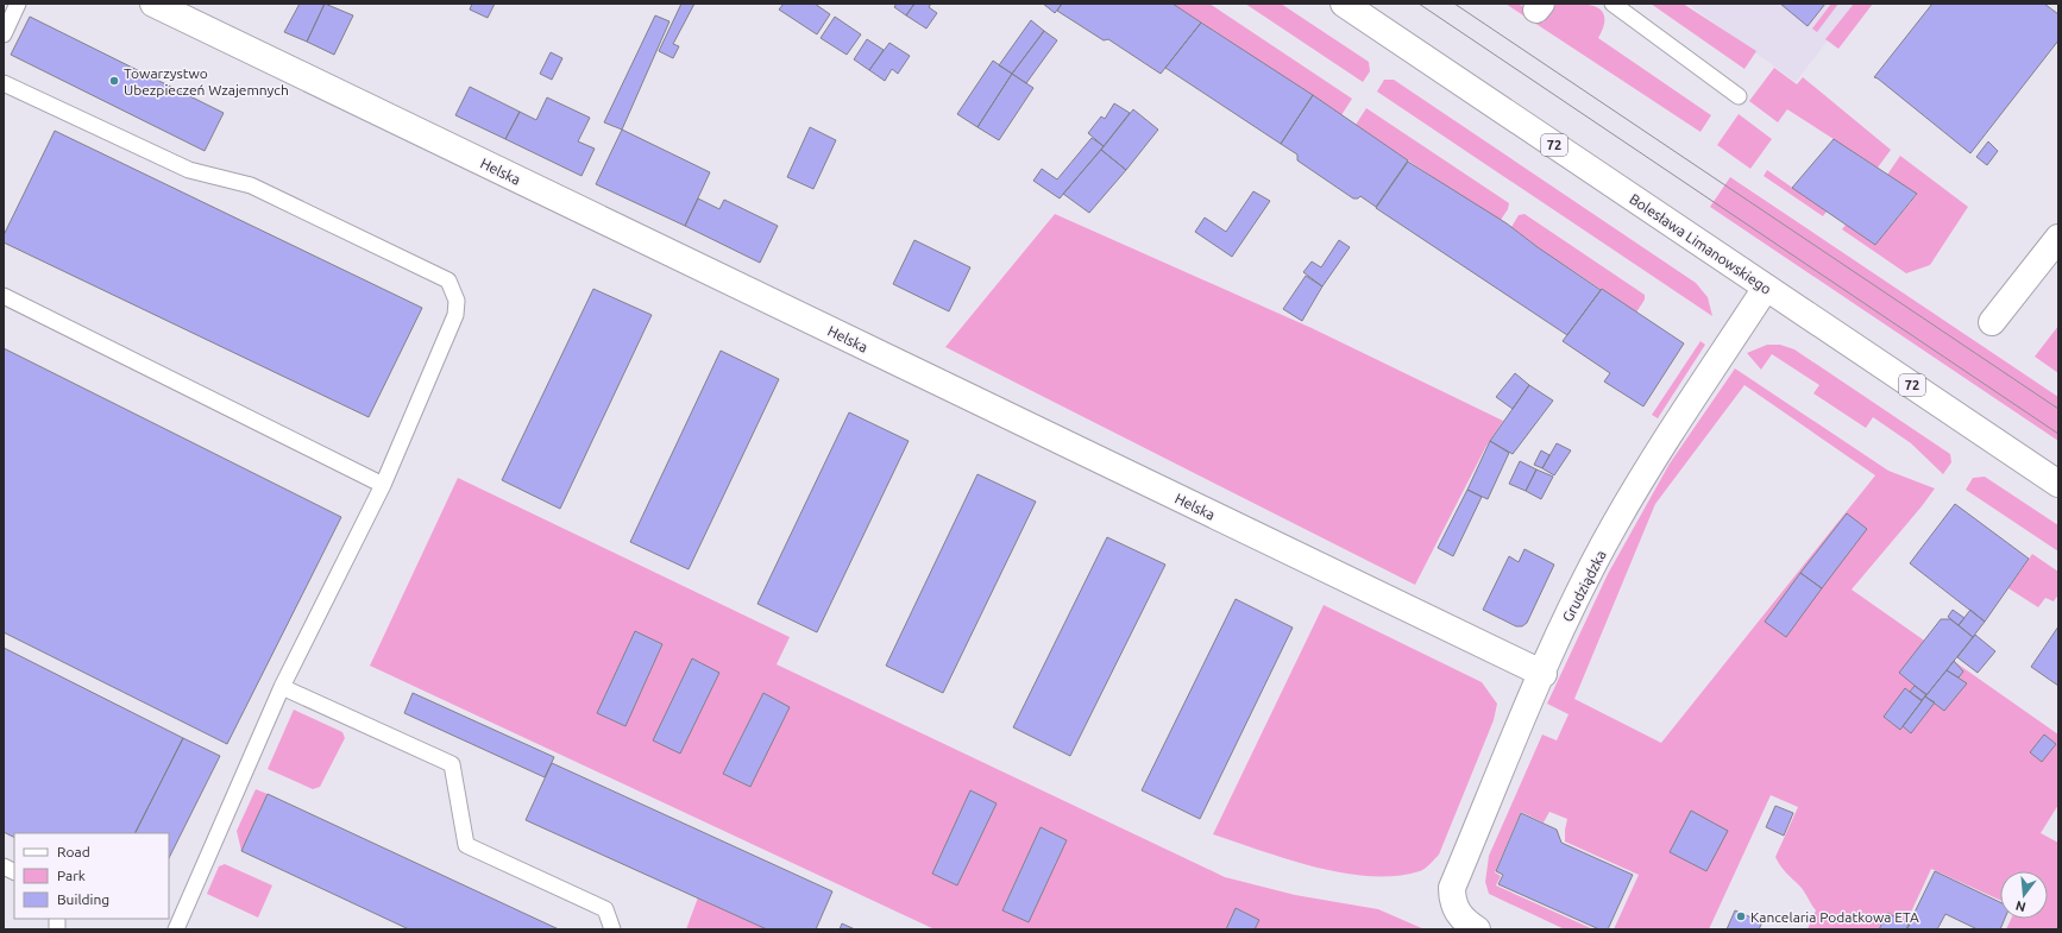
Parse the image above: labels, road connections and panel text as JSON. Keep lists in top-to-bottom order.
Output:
{
  "streets": {
    "street": [
      "72",
      "Helska",
      "Bolesława Limanowskiego",
      "Grudziądzka"
    ]
  },
  "crossings": [
    ["Helska", "Grudziądzka"],
    ["Bolesława Limanowskiego", "Grudziądzka"]
  ],
  "places": ["Towarzystwo Ubezpieczeń Wzajemnych", "Kancelaria Podatkowa ETA"],
  "legend": ["Road", "Park", "Building"],
  "north": "bottom"
}
